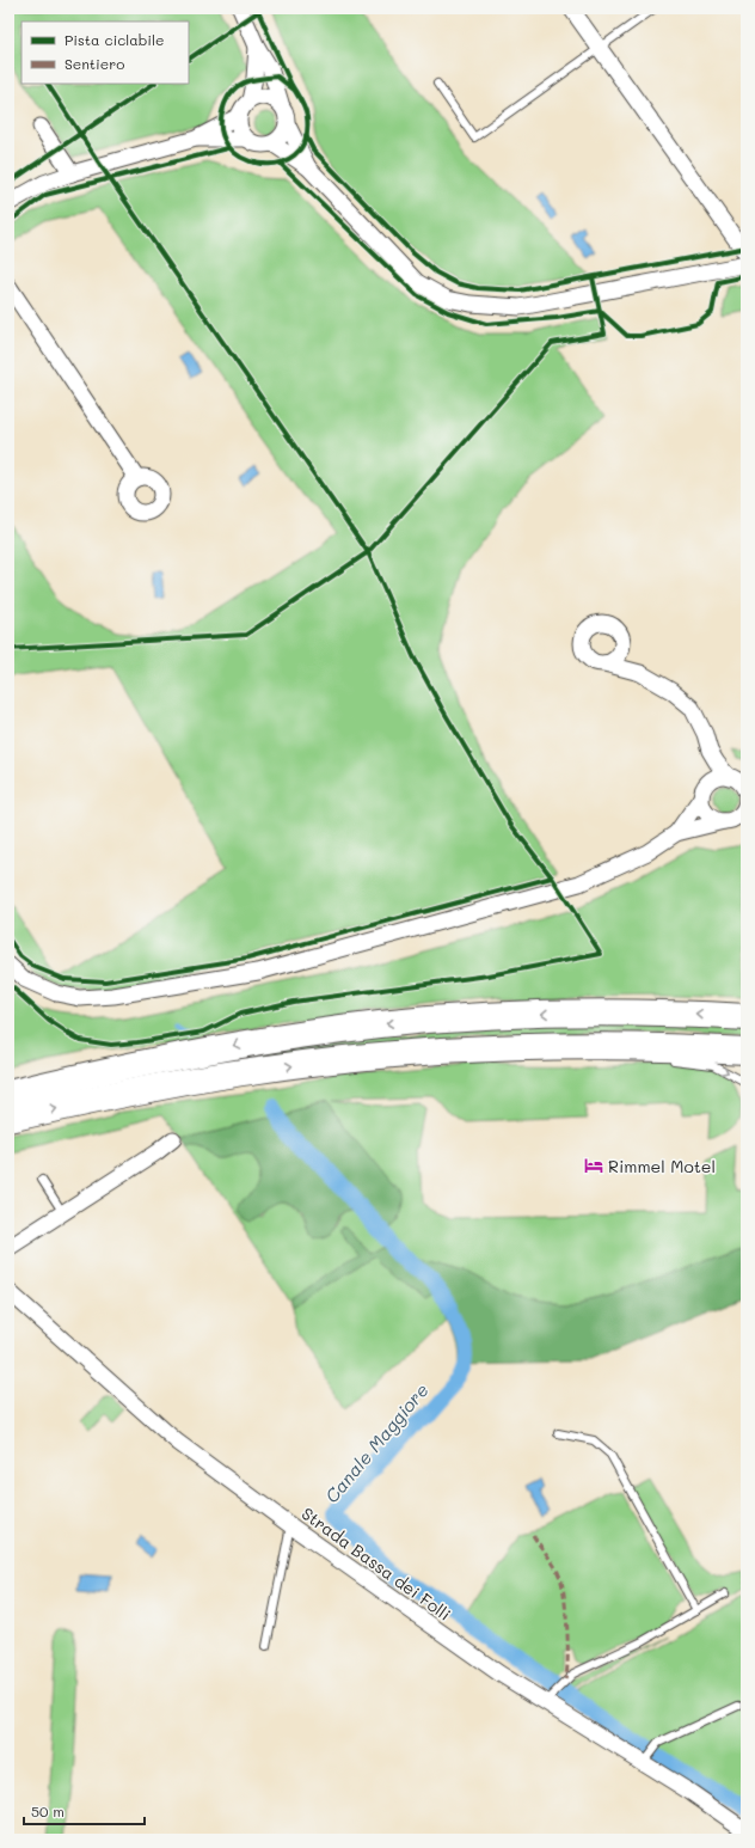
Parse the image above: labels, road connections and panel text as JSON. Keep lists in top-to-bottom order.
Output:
{
  "streets": {
    "street": ["Strada Bassa dei Folli"]
  },
  "water": ["Canale Maggiore"],
  "places": {
    "hotel": ["Rimmel Motel"]
  },
  "legend": ["Pista ciclabile", "Sentiero"],
  "scale_bar": "50 m"
}
